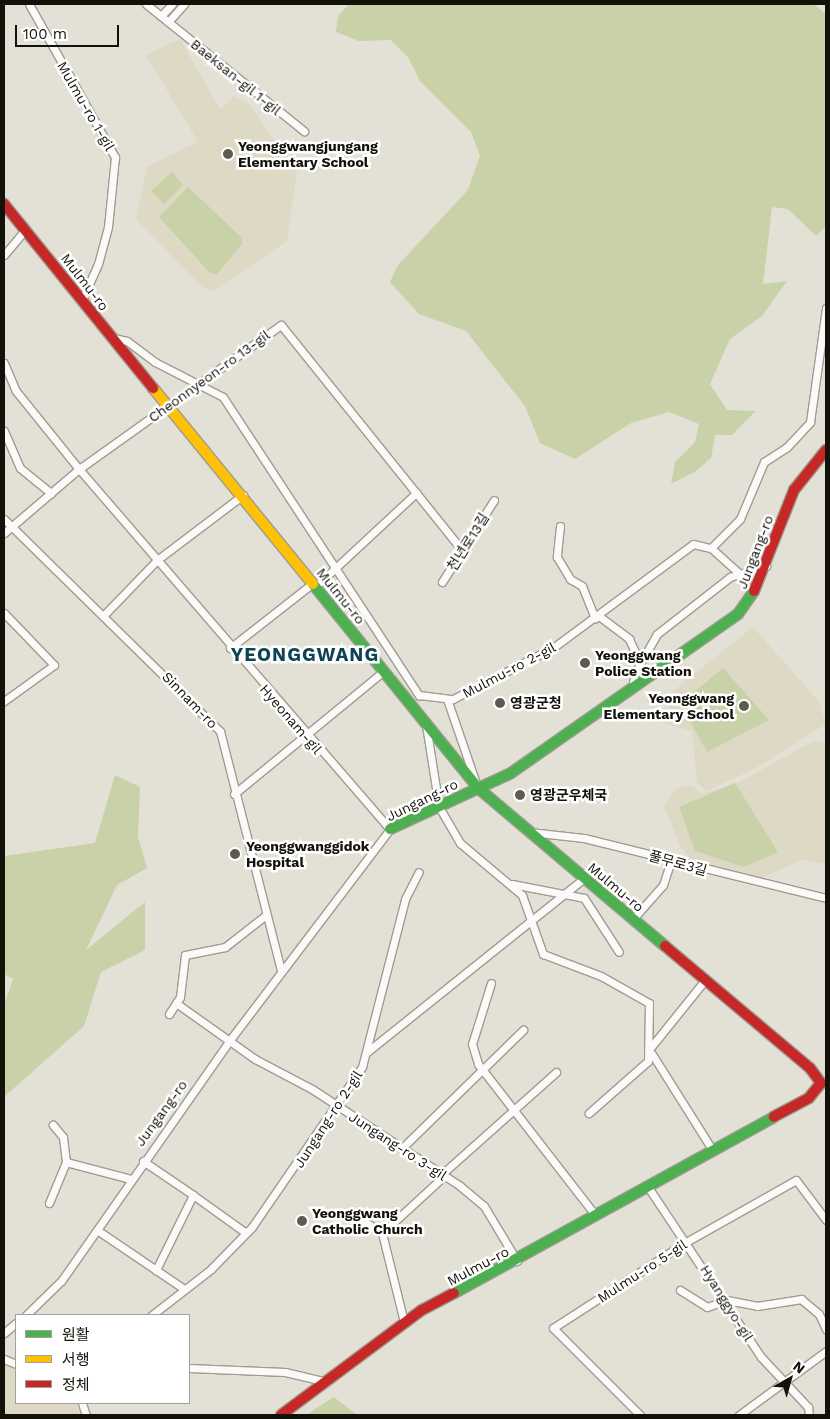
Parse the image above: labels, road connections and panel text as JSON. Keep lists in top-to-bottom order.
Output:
{
  "streets": {
    "main road": ["Mulmu-ro", "Jungang-ro"],
    "street": [
      "Baeksan-gil 1-gil",
      "Mulmu-ro 1-gil",
      "Cheonnyeon-ro 13-gil",
      "천년로13길",
      "Mulmu-ro 2-gil",
      "Sinnam-ro",
      "Hyeonam-gil",
      "풀무로3길",
      "Jungang-ro 2-gil",
      "Jungang-ro 3-gil",
      "Mulmu-ro 5-gil",
      "Hyanggyo-gil"
    ]
  },
  "crossings": [
    ["Mulmu-ro 1-gil", "Mulmu-ro"],
    ["Mulmu-ro", "Cheonnyeon-ro 13-gil"],
    ["Mulmu-ro", "Jungang-ro"],
    ["Mulmu-ro", "Mulmu-ro 2-gil"],
    ["Mulmu-ro", "풀무로3길"],
    ["Mulmu-ro", "Jungang-ro 3-gil"],
    ["Mulmu-ro", "Hyanggyo-gil"],
    ["Cheonnyeon-ro 13-gil", "천년로13길"],
    ["Cheonnyeon-ro 13-gil", "Mulmu-ro 2-gil"],
    ["Cheonnyeon-ro 13-gil", "Sinnam-ro"],
    ["Cheonnyeon-ro 13-gil", "Hyeonam-gil"],
    ["Jungang-ro", "Sinnam-ro"],
    ["Jungang-ro", "Hyeonam-gil"],
    ["Jungang-ro", "Jungang-ro 3-gil"],
    ["Jungang-ro 2-gil", "Jungang-ro 3-gil"],
    ["Mulmu-ro 5-gil", "Hyanggyo-gil"]
  ],
  "districts": ["YEONGGWANG"],
  "places": [
    "Yeonggwangjungang Elementary School",
    "Yeonggwang Police Station",
    "영광군청",
    "Yeonggwang Elementary School",
    "영광군우체국",
    "Yeonggwanggidok Hospital",
    "Yeonggwang Catholic Church"
  ],
  "legend": ["원활", "서행", "정체"],
  "scale_bar": "100 m",
  "north": "top right"
}
